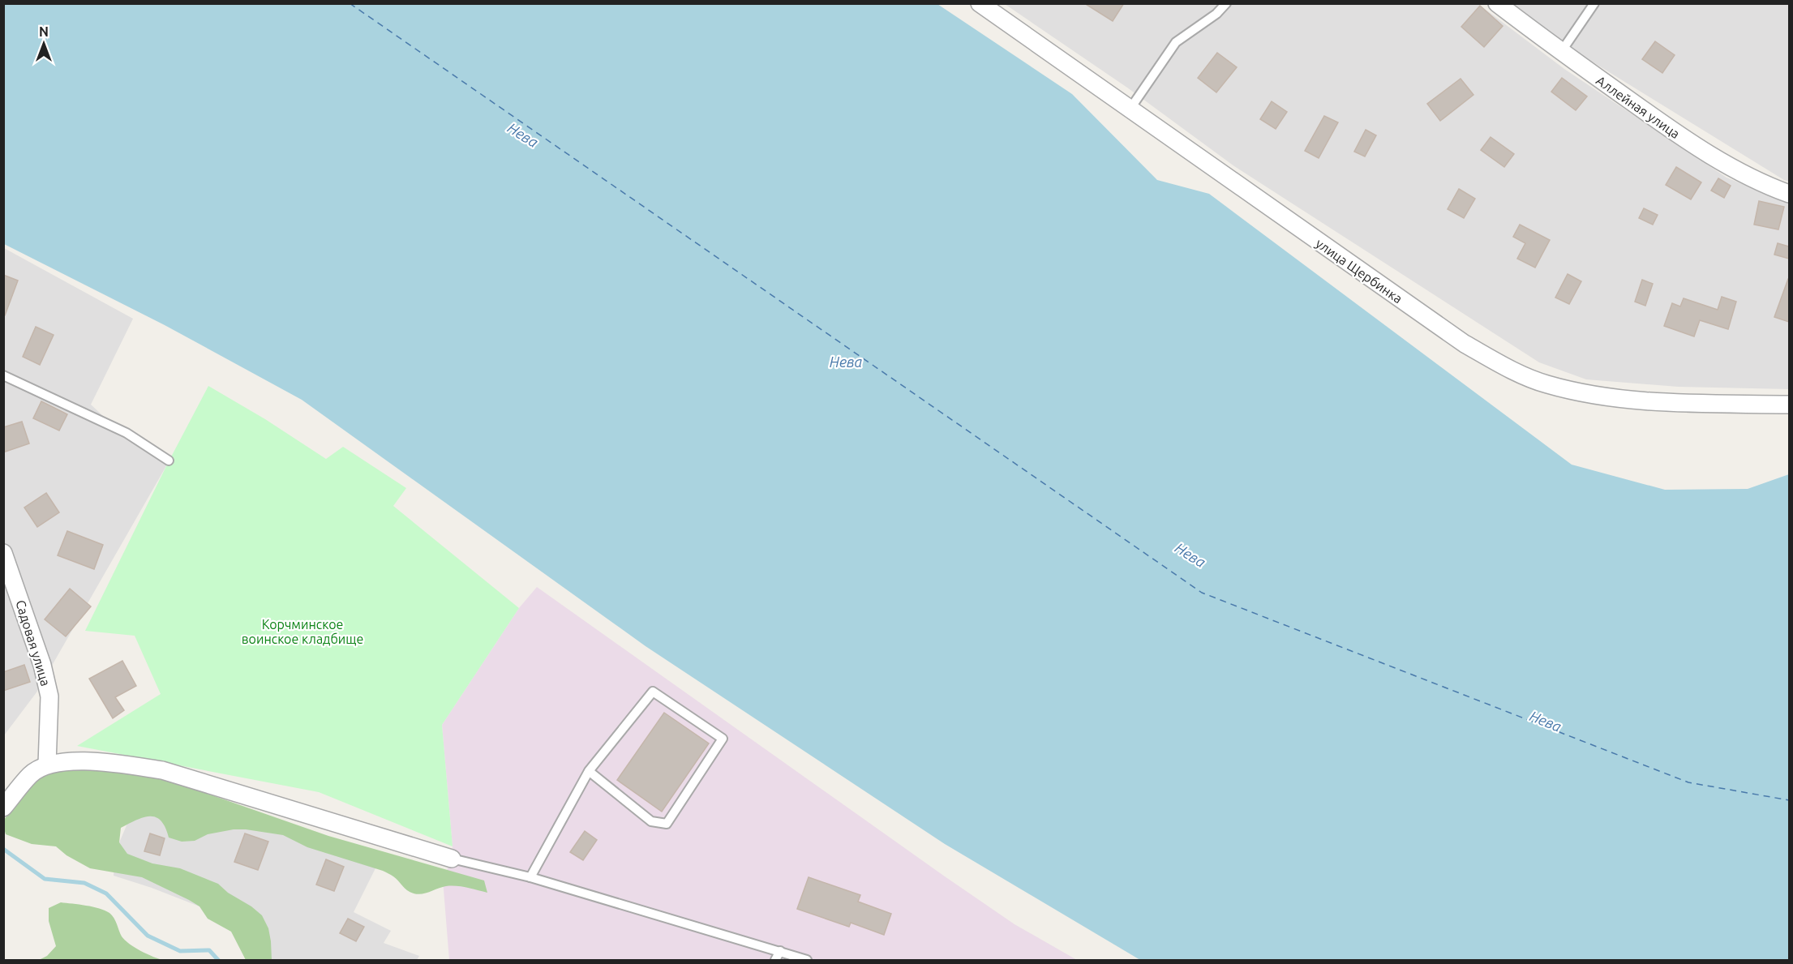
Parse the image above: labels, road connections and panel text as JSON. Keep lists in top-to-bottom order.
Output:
{
  "streets": {
    "street": ["Аллейная улица", "улица Щербинка", "Садовая улица"]
  },
  "water": ["Нева"],
  "parks": ["Корчминское воинское кладбище"],
  "north": "top"
}
